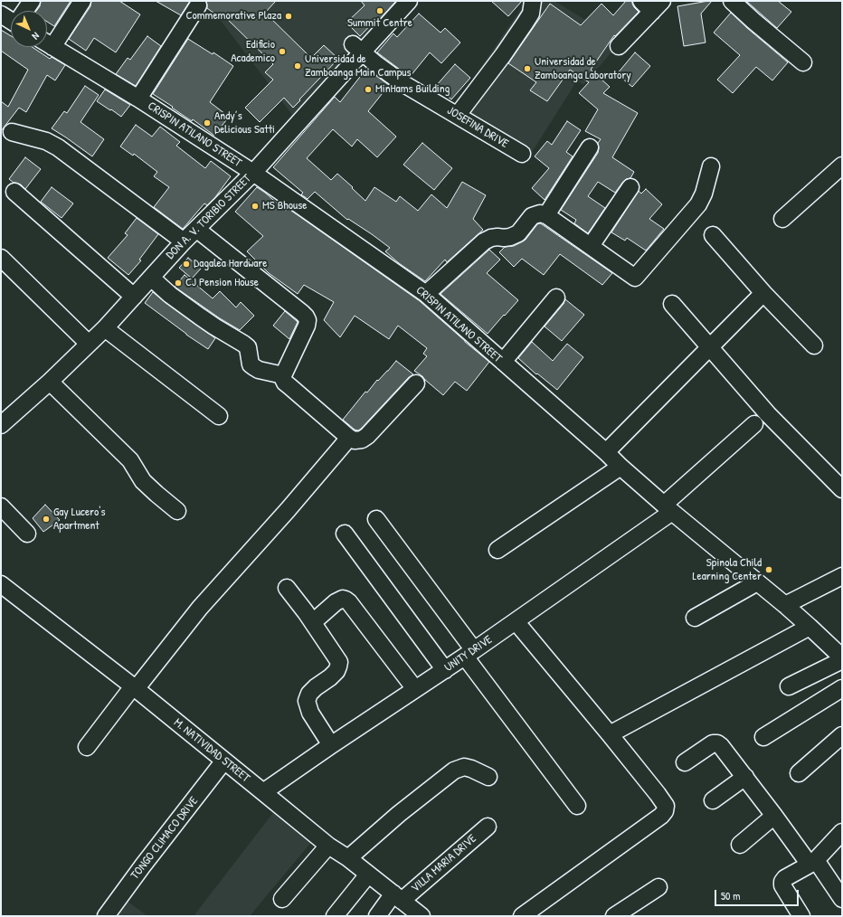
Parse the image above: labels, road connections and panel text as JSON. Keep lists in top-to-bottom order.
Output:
{
  "streets": {
    "street": [
      "JOSEFINA DRIVE",
      "CRISPIN ATILANO STREET",
      "DON A. V. TORIBIO STREET",
      "UNITY DRIVE",
      "M. NATIVIDAD STREET",
      "TONGO CLIMACO DRIVE",
      "VILLA MARIA DRIVE"
    ]
  },
  "crossings": [
    ["JOSEFINA DRIVE", "DON A. V. TORIBIO STREET"],
    ["CRISPIN ATILANO STREET", "DON A. V. TORIBIO STREET"],
    ["CRISPIN ATILANO STREET", "UNITY DRIVE"],
    ["UNITY DRIVE", "M. NATIVIDAD STREET"],
    ["M. NATIVIDAD STREET", "TONGO CLIMACO DRIVE"],
    ["M. NATIVIDAD STREET", "VILLA MARIA DRIVE"]
  ],
  "places": [
    "Summit Centre",
    "Commemorative Plaza",
    "Edificio Academico",
    "Universidad de Zamboanga Main Campus",
    "Universidad de Zamboanga Laboratory",
    "MinHams Building",
    "Andy’s Delicious Satti",
    "MS Bhouse",
    "Dagalea Hardware",
    "CJ Pension House",
    "Gay Lucero's Apartment",
    "Spinola Child Learning Center"
  ],
  "scale_bar": "50 m",
  "north": "bottom right"
}
